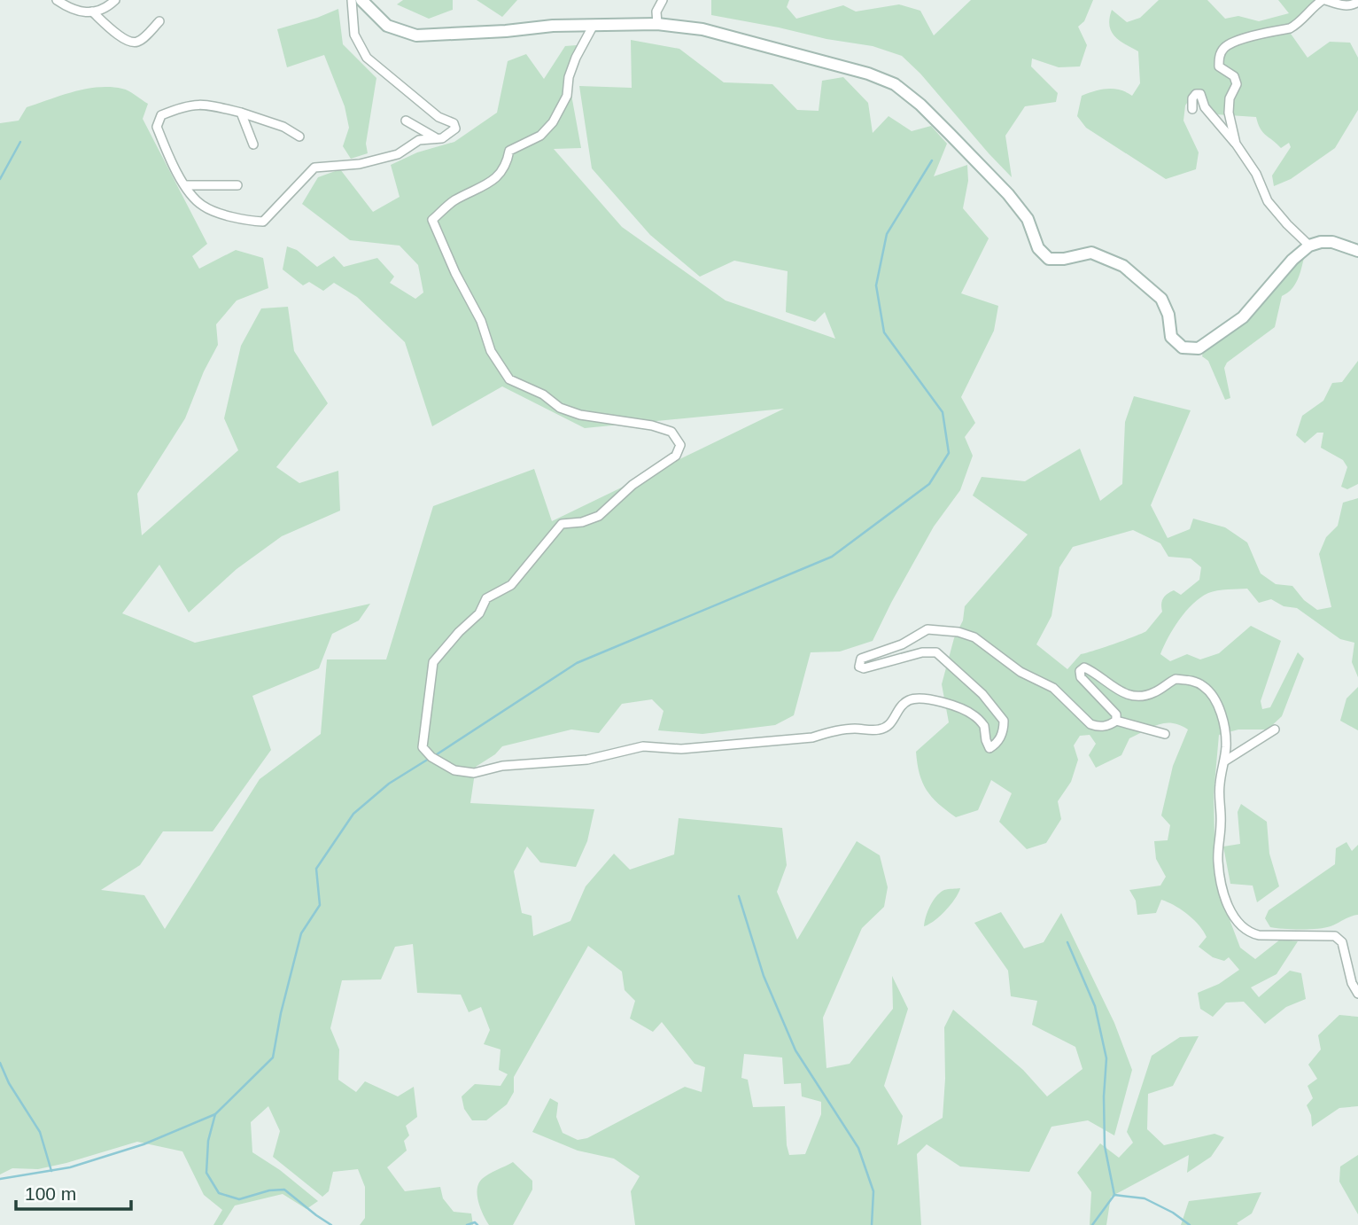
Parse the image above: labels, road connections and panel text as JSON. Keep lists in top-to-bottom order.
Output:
{
  "scale_bar": "100 m"
}
